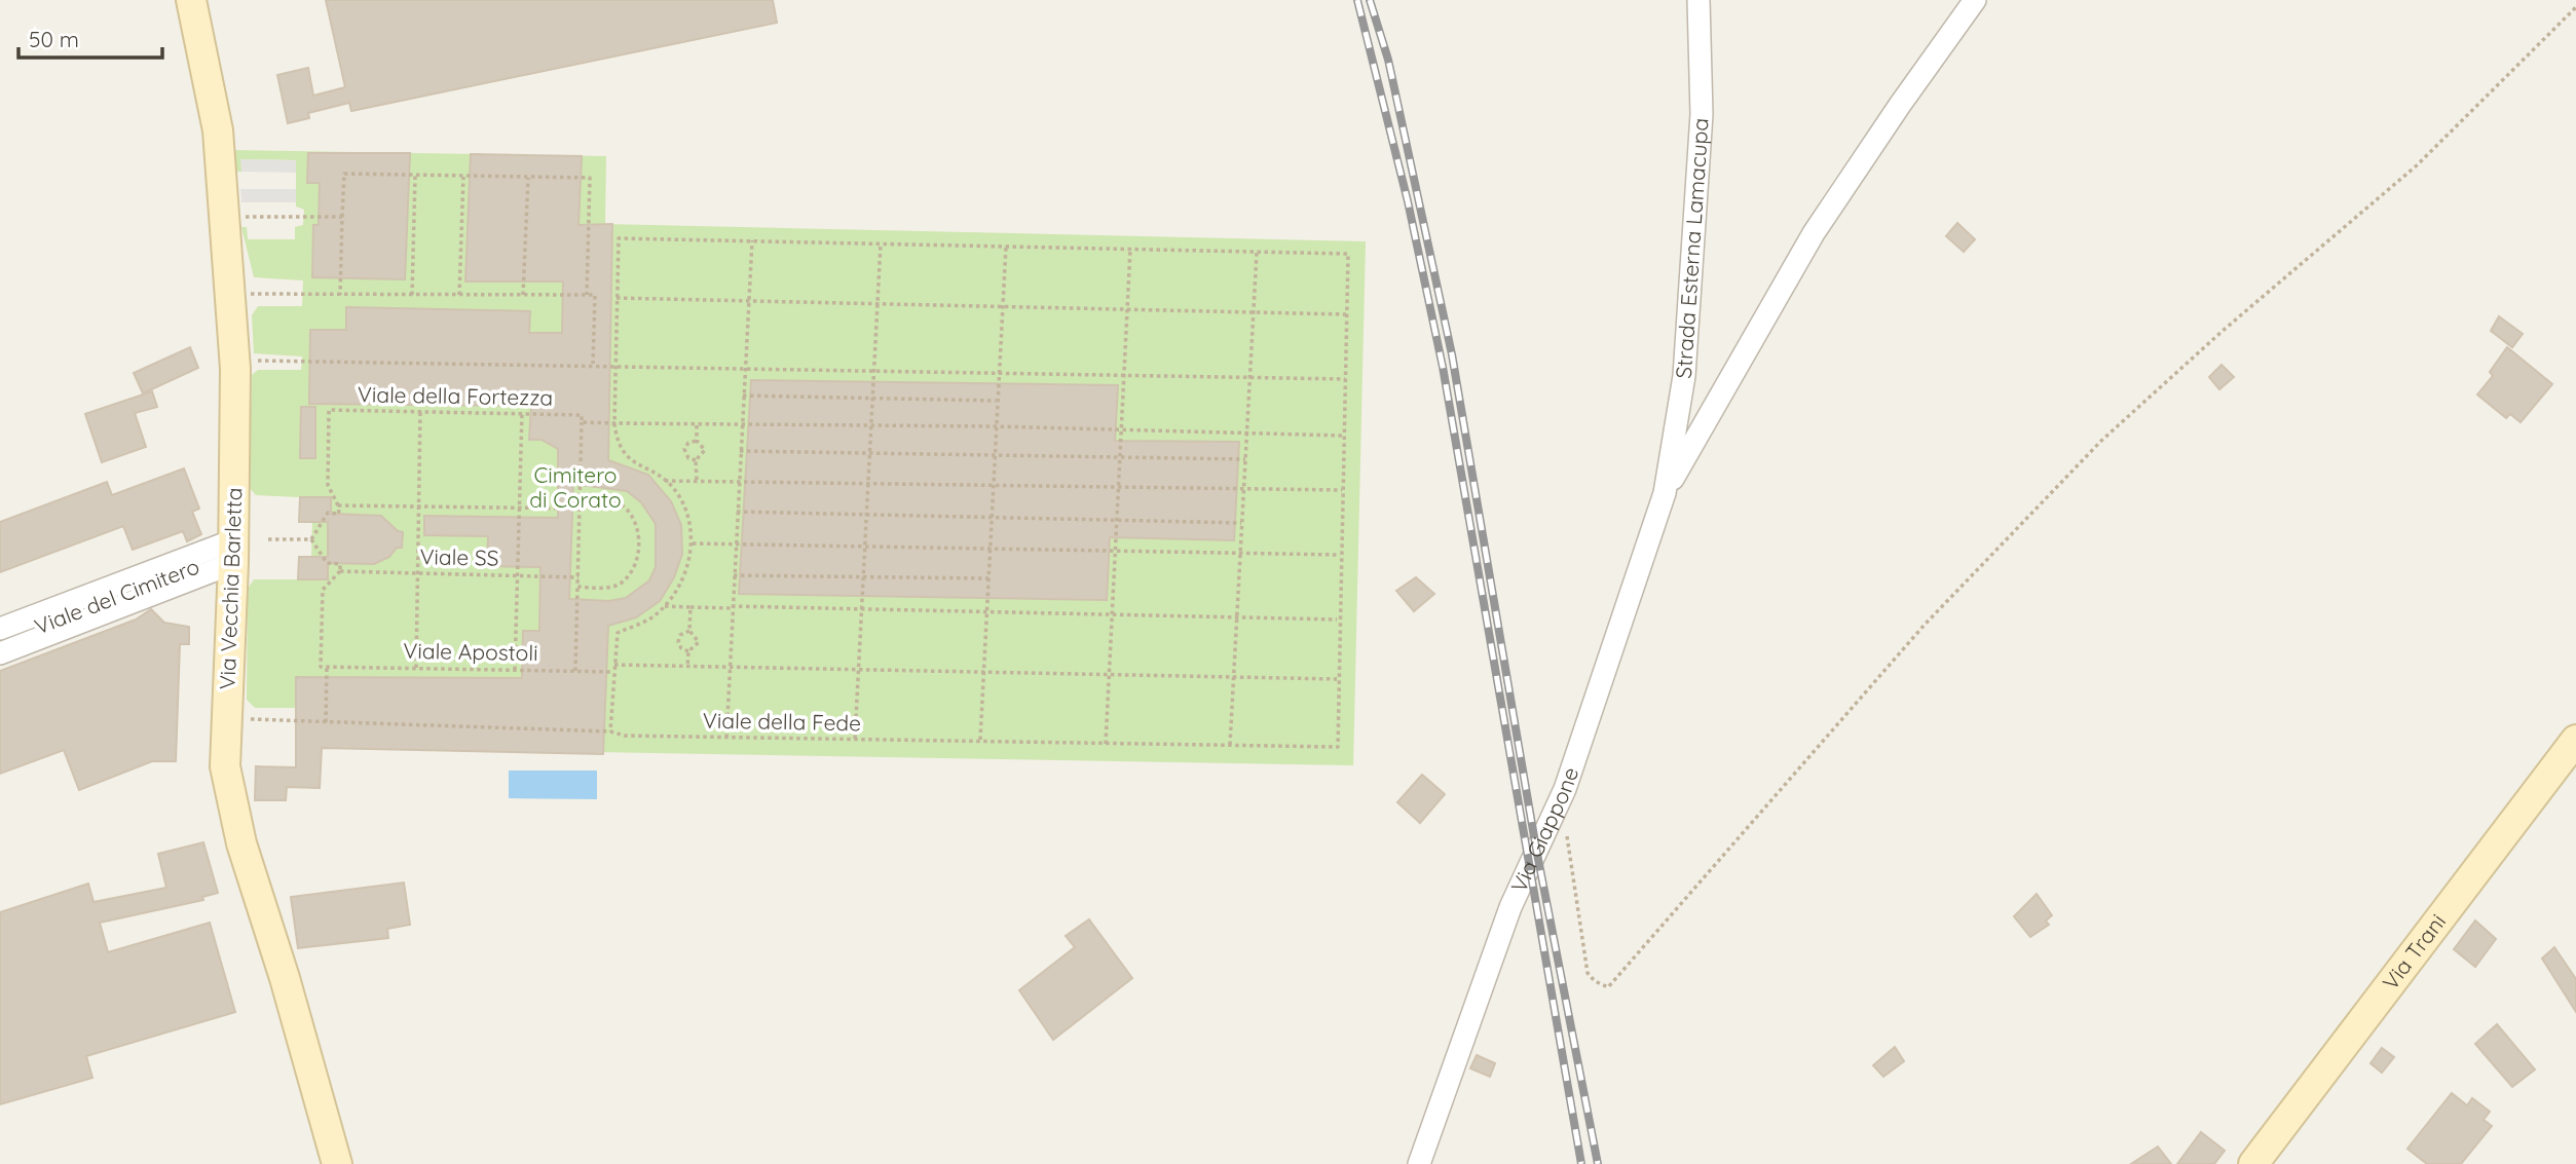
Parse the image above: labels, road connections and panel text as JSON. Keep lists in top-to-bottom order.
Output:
{
  "streets": {
    "street": [
      "Strada Esterna Lamacupa",
      "Via Vecchia Barletta",
      "Viale del Cimitero",
      "Via Giappone",
      "Via Trani"
    ],
    "path": [
      "Viale della Fortezza",
      "Viale SS",
      "Viale Apostoli",
      "Viale della Fede"
    ]
  },
  "crossings": [
    ["Strada Esterna Lamacupa", "Via Giappone"],
    ["Via Vecchia Barletta", "Viale del Cimitero"],
    ["Via Vecchia Barletta", "Viale della Fede"]
  ],
  "parks": ["Cimitero di Corato"],
  "scale_bar": "50 m"
}
